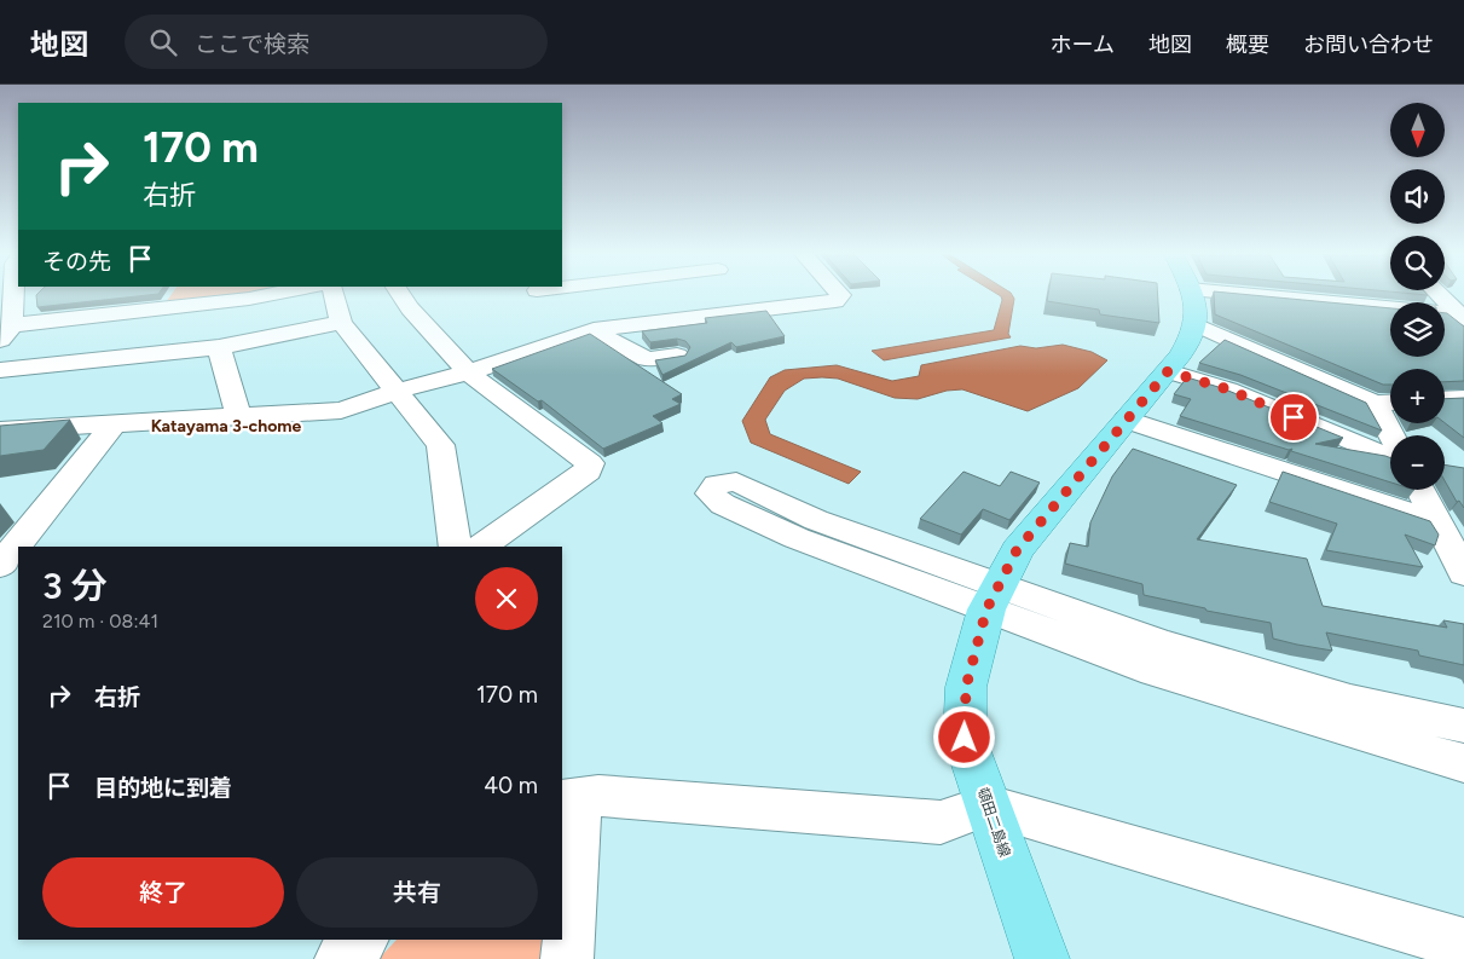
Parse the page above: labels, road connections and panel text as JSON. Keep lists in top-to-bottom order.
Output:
{
  "streets": {
    "main road": ["頓田二島線"]
  },
  "districts": ["Katayama 3-chome"],
  "north": "bottom",
  "page": {
    "header": "地図",
    "search": "ここで検索",
    "nav": [
      "ホーム",
      "地図",
      "概要",
      "お問い合わせ"
    ],
    "map_buttons": ["+", "−"],
    "turn": ["170 m", "右折"],
    "then": "その先",
    "heading": ["3 分", "210 m · 08:41"],
    "list": [
      {
        "name": "右折",
        "value": "170 m"
      },
      {
        "name": "目的地に到着",
        "value": "40 m"
      }
    ],
    "buttons": ["終了", "共有"]
  }
}
